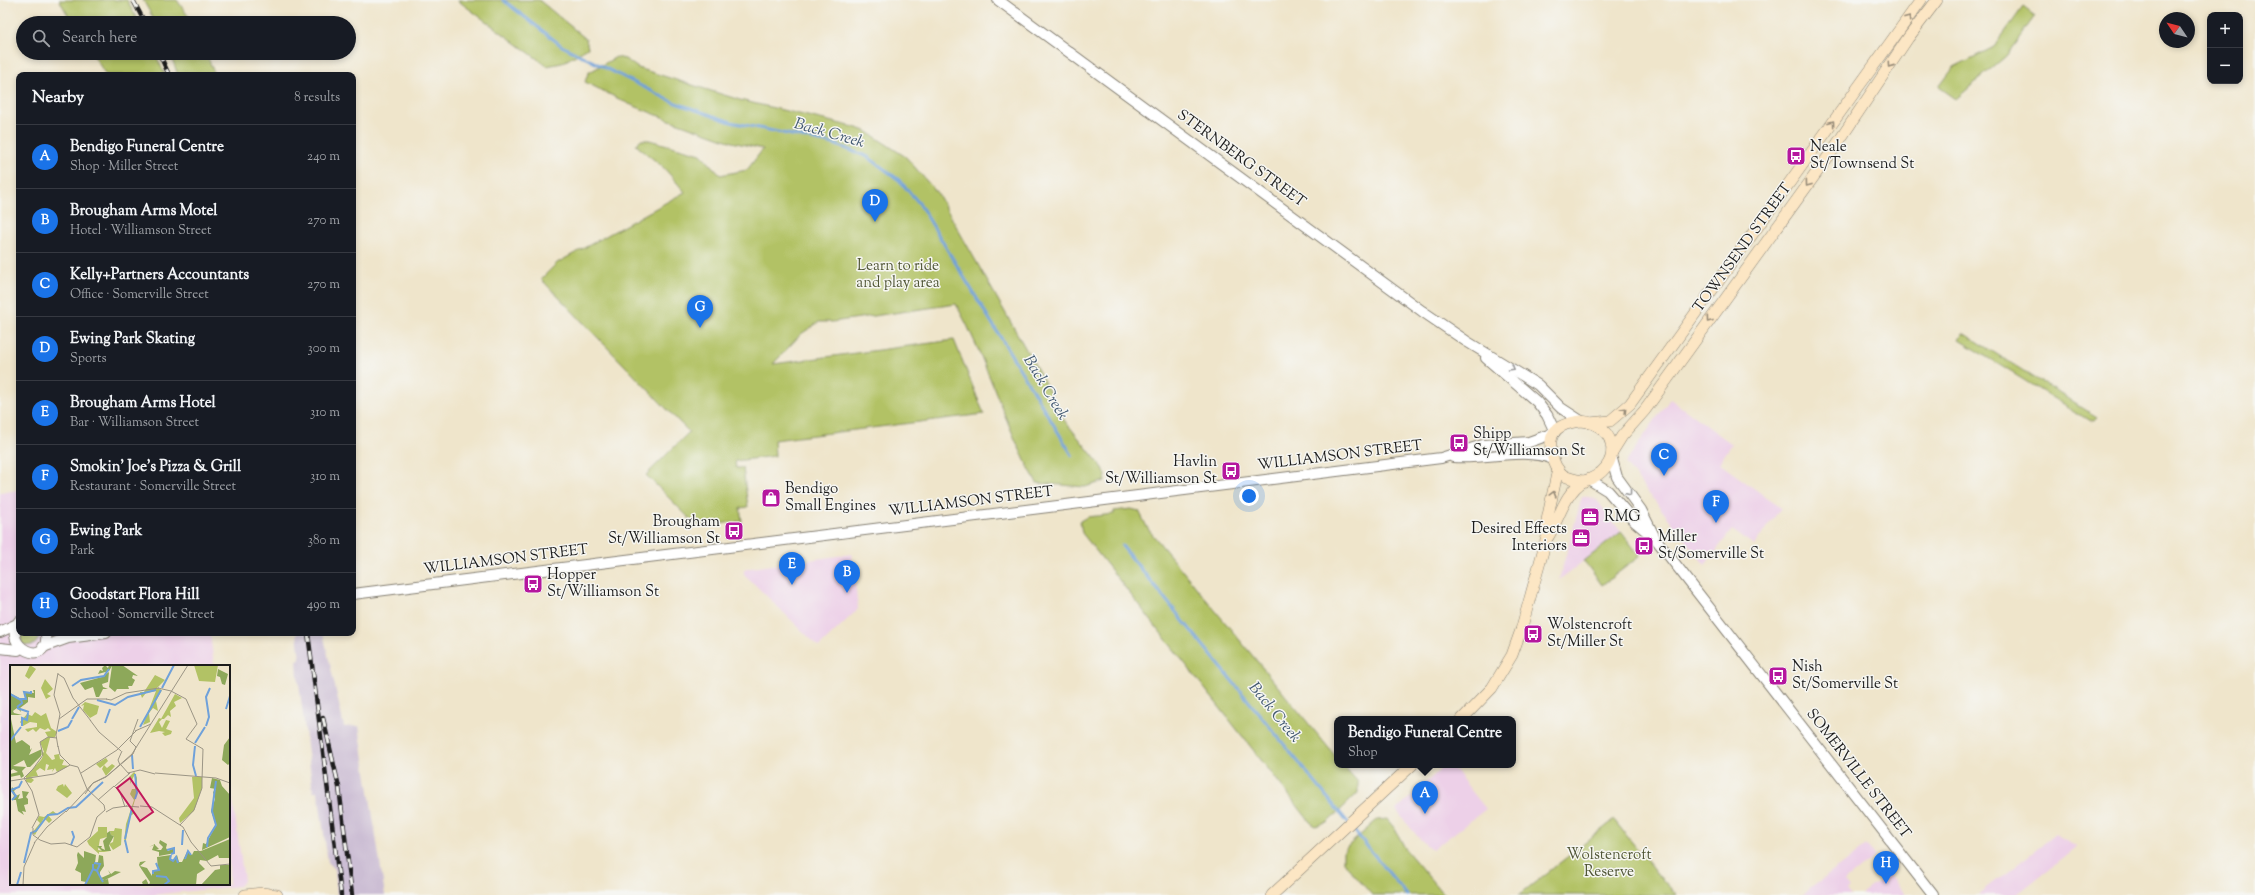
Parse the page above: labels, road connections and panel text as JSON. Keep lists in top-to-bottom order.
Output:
{
  "streets": {
    "main road": ["TOWNSEND STREET"],
    "street": ["STERNBERG STREET", "WILLIAMSON STREET", "SOMERVILLE STREET"]
  },
  "crossings": [
    ["STERNBERG STREET", "TOWNSEND STREET"],
    ["STERNBERG STREET", "WILLIAMSON STREET"],
    ["STERNBERG STREET", "SOMERVILLE STREET"],
    ["TOWNSEND STREET", "WILLIAMSON STREET"],
    ["TOWNSEND STREET", "SOMERVILLE STREET"],
    ["WILLIAMSON STREET", "SOMERVILLE STREET"]
  ],
  "water": ["Back Creek"],
  "parks": ["Learn to ride and play area", "Wolstencroft Reserve"],
  "places": {
    "bus stop": [
      "Neale St/Townsend St",
      "Shipp St/Williamson St",
      "Havlin St/Williamson St",
      "Brougham St/Williamson St",
      "Miller St/Somerville St",
      "Hopper St/Williamson St",
      "Wolstencroft St/Miller St",
      "Nish St/Somerville St"
    ],
    "shop": ["Bendigo Small Engines"],
    "office": ["RMG", "Desired Effects Interiors"]
  },
  "north": "top left",
  "page": {
    "map_buttons": ["+", "−"],
    "search": "Search here",
    "heading": ["Nearby", "8 results"],
    "list": [
      {
        "mark": "A",
        "name": "Bendigo Funeral Centre",
        "note": "Shop · Miller Street",
        "value": "240 m"
      },
      {
        "mark": "B",
        "name": "Brougham Arms Motel",
        "note": "Hotel · Williamson Street",
        "value": "270 m"
      },
      {
        "mark": "C",
        "name": "Kelly+Partners Accountants",
        "note": "Office · Somerville Street",
        "value": "270 m"
      },
      {
        "mark": "D",
        "name": "Ewing Park Skating",
        "note": "Sports",
        "value": "300 m"
      },
      {
        "mark": "E",
        "name": "Brougham Arms Hotel",
        "note": "Bar · Williamson Street",
        "value": "310 m"
      },
      {
        "mark": "F",
        "name": "Smokin' Joe's Pizza & Grill",
        "note": "Restaurant · Somerville Street",
        "value": "310 m"
      },
      {
        "mark": "G",
        "name": "Ewing Park",
        "note": "Park",
        "value": "380 m"
      },
      {
        "mark": "H",
        "name": "Goodstart Flora Hill",
        "note": "School · Somerville Street",
        "value": "490 m"
      }
    ],
    "pins": [
      "D",
      "G",
      "C",
      "F",
      "E",
      "B",
      "A",
      "H"
    ],
    "popup": ["Bendigo Funeral Centre", "Shop"]
  }
}
